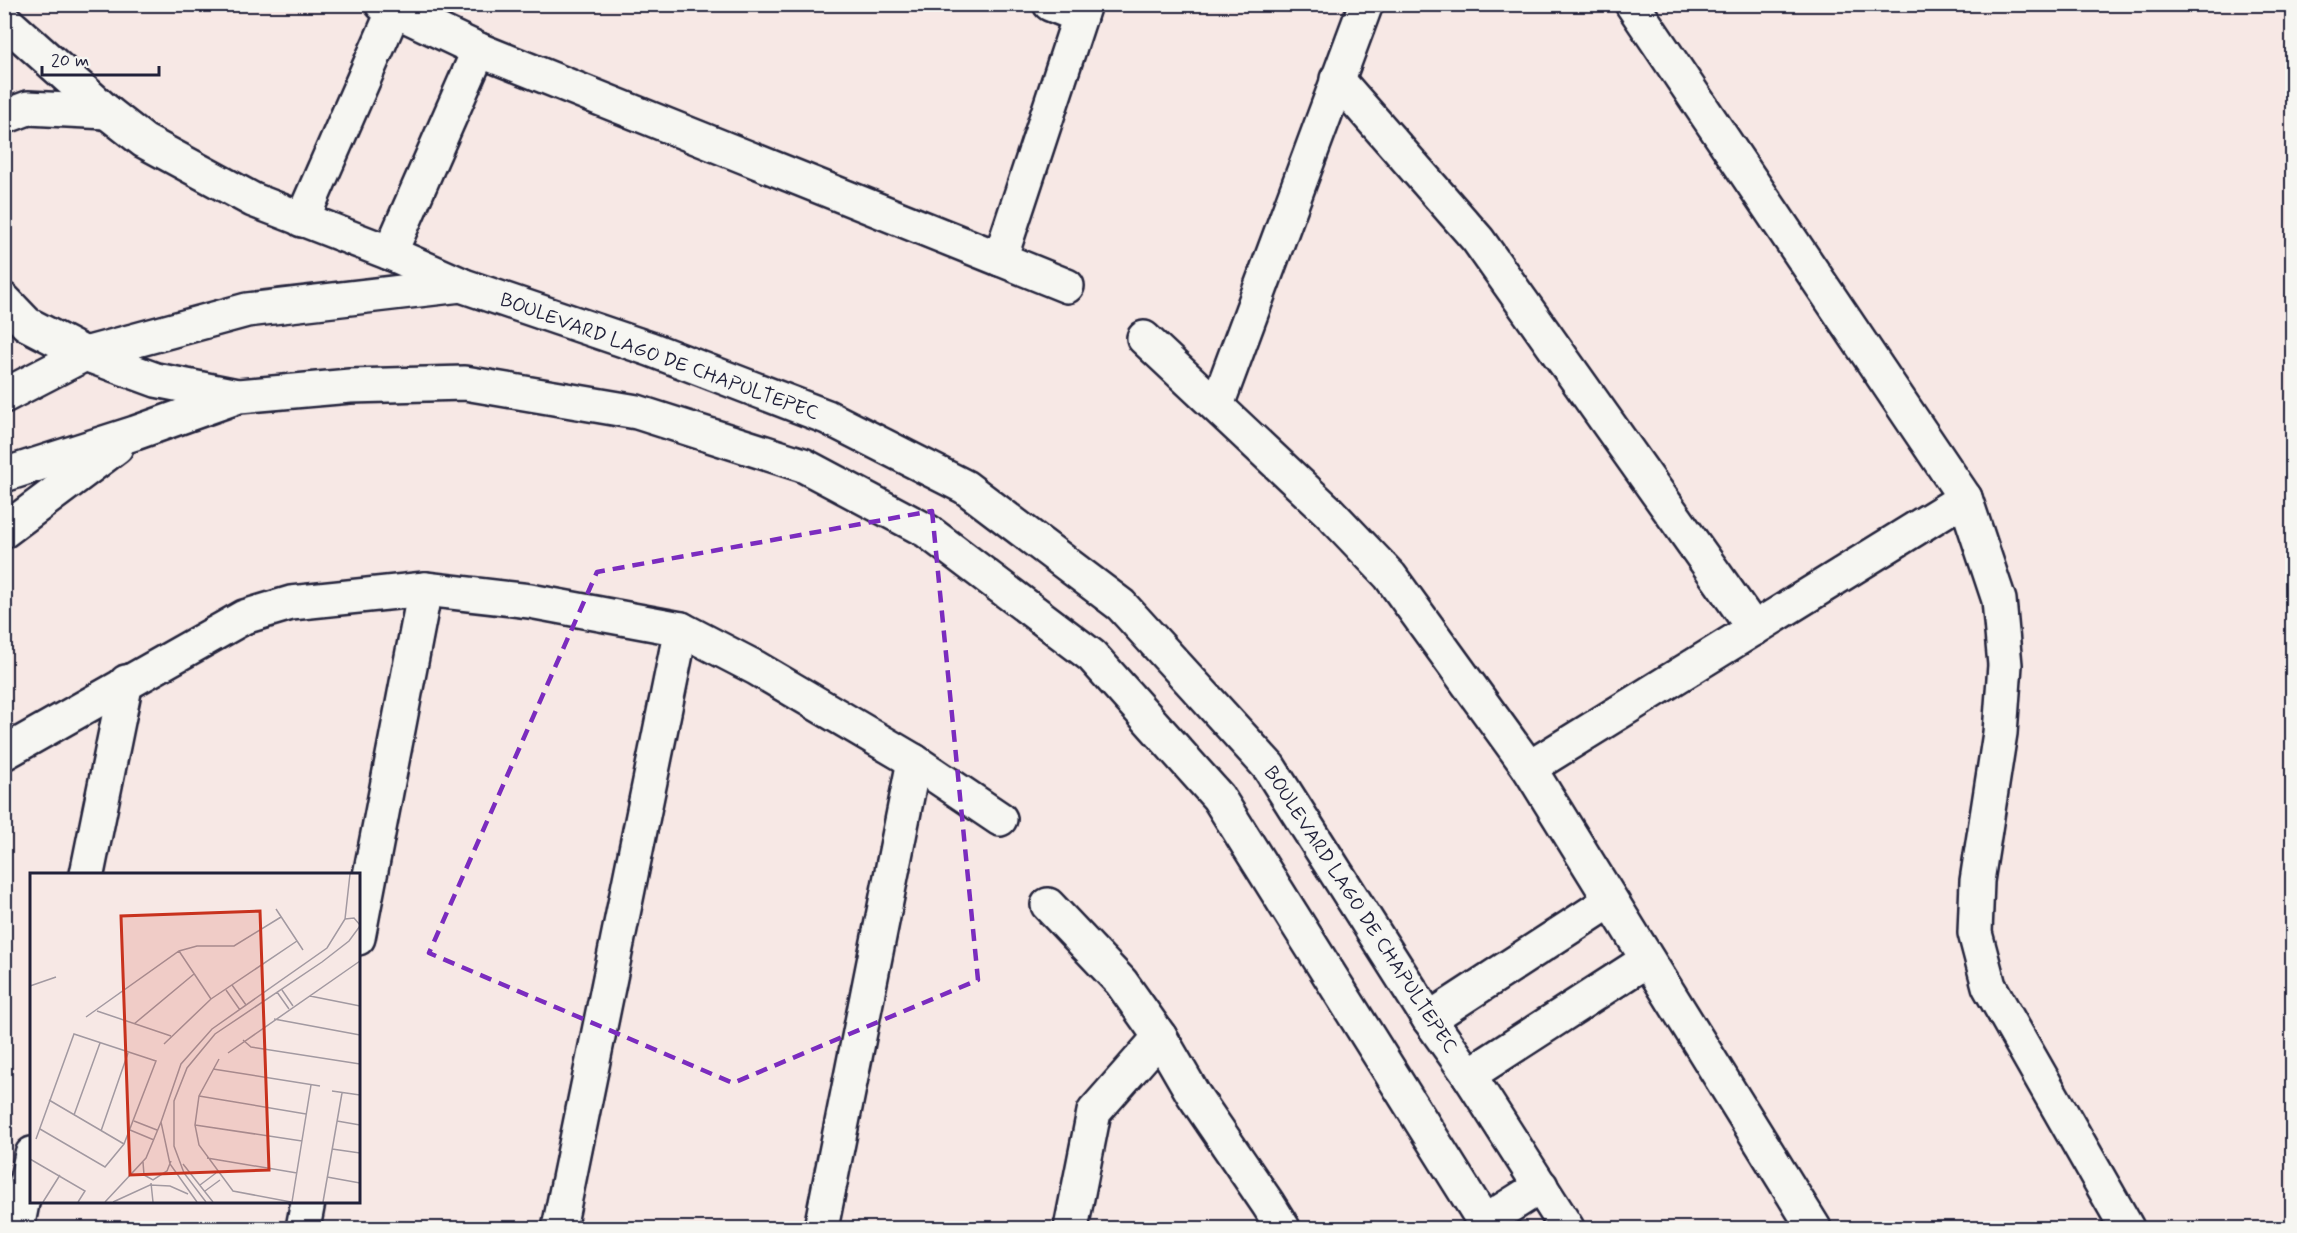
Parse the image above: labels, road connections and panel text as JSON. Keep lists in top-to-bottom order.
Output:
{
  "streets": {
    "street": ["BOULEVARD LAGO DE CHAPULTEPEC"]
  },
  "scale_bar": "20 m"
}
